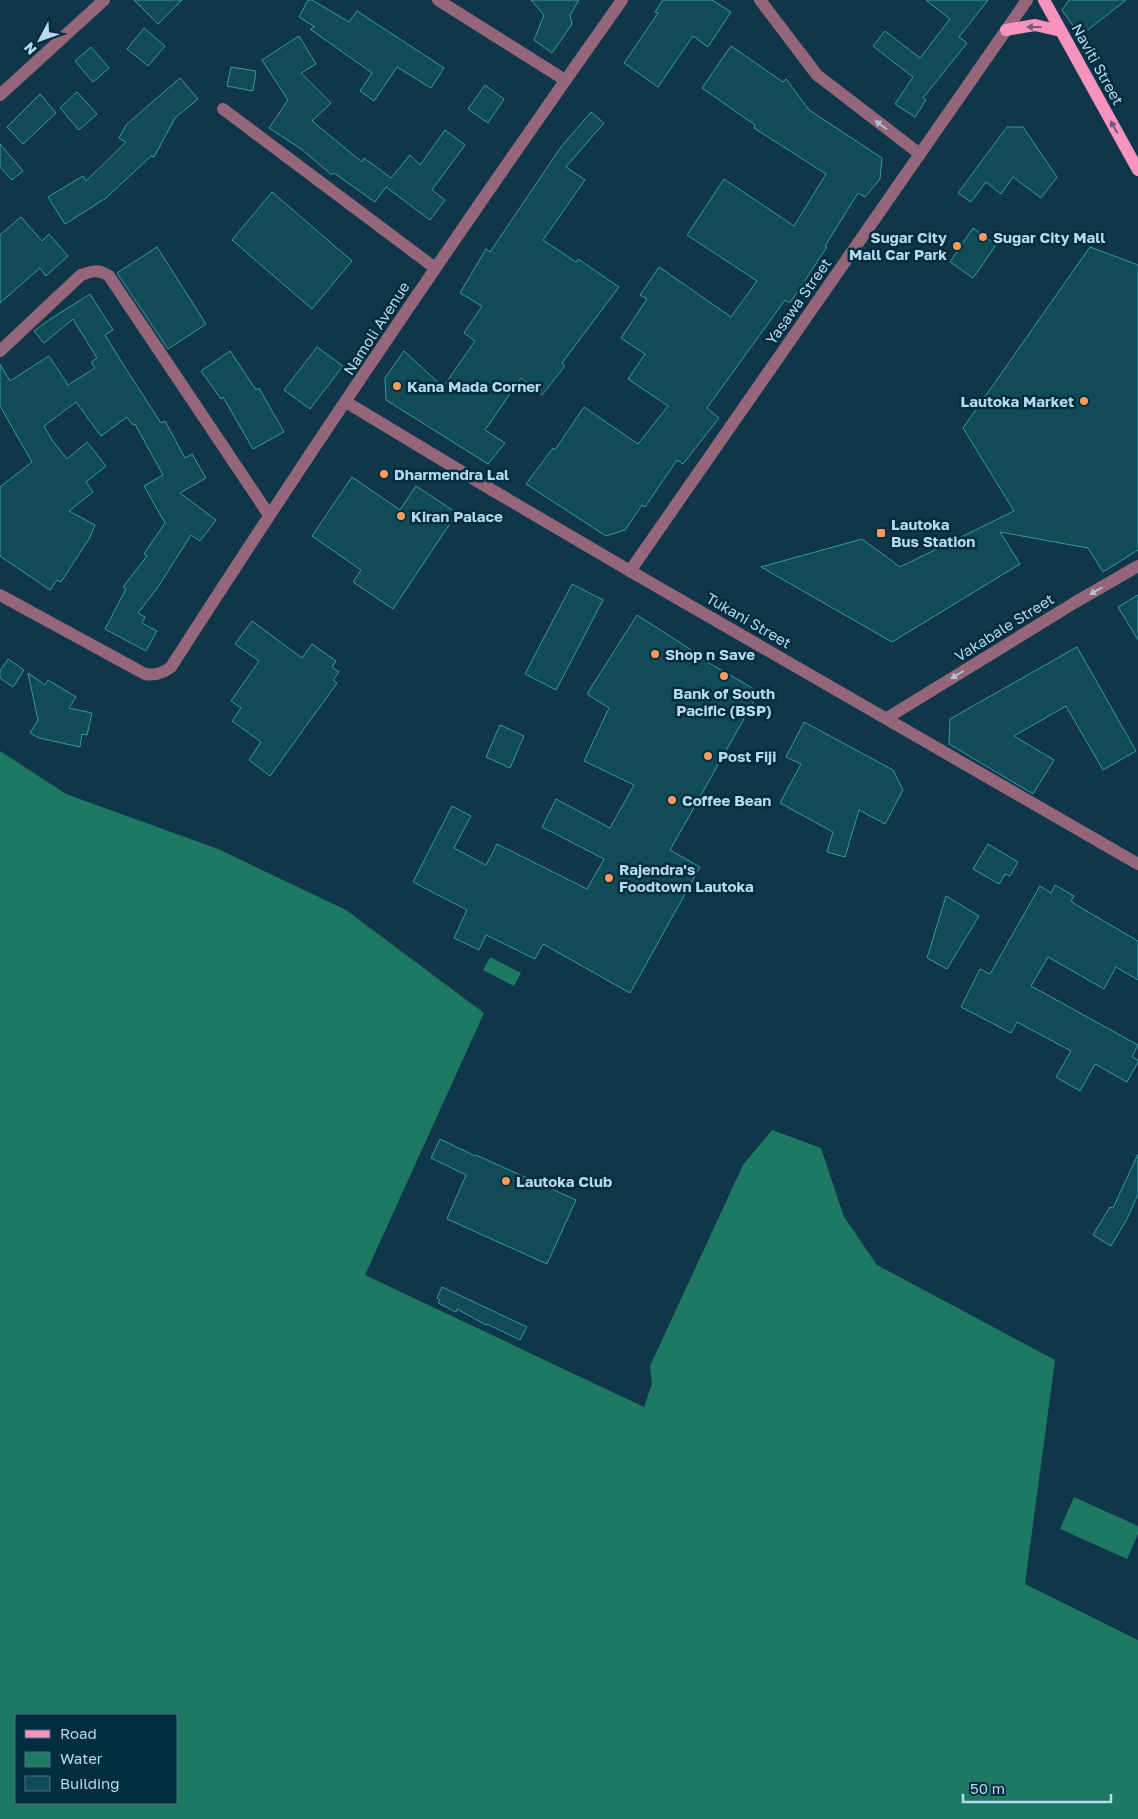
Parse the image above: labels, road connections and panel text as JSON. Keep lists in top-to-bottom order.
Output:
{
  "streets": {
    "main road": ["Naviti Street"],
    "street": [
      "Yasawa Street",
      "Namoli Avenue",
      "Tukani Street",
      "Vakabale Street"
    ]
  },
  "crossings": [
    ["Yasawa Street", "Tukani Street"],
    ["Namoli Avenue", "Tukani Street"],
    ["Tukani Street", "Vakabale Street"]
  ],
  "one_way": ["Naviti Street", "Vakabale Street"],
  "places": {
    "other": [
      "Sugar City Mall",
      "Sugar City Mall Car Park",
      "Kana Mada Corner",
      "Lautoka Market",
      "Dharmendra Lal",
      "Kiran Palace",
      "Shop n Save",
      "Bank of South Pacific (BSP)",
      "Post Fiji",
      "Coffee Bean",
      "Rajendra's Foodtown Lautoka",
      "Lautoka Club"
    ],
    "transit": ["Lautoka Bus Station"]
  },
  "legend": ["Road", "Water", "Building"],
  "scale_bar": "50 m",
  "north": "bottom left"
}
